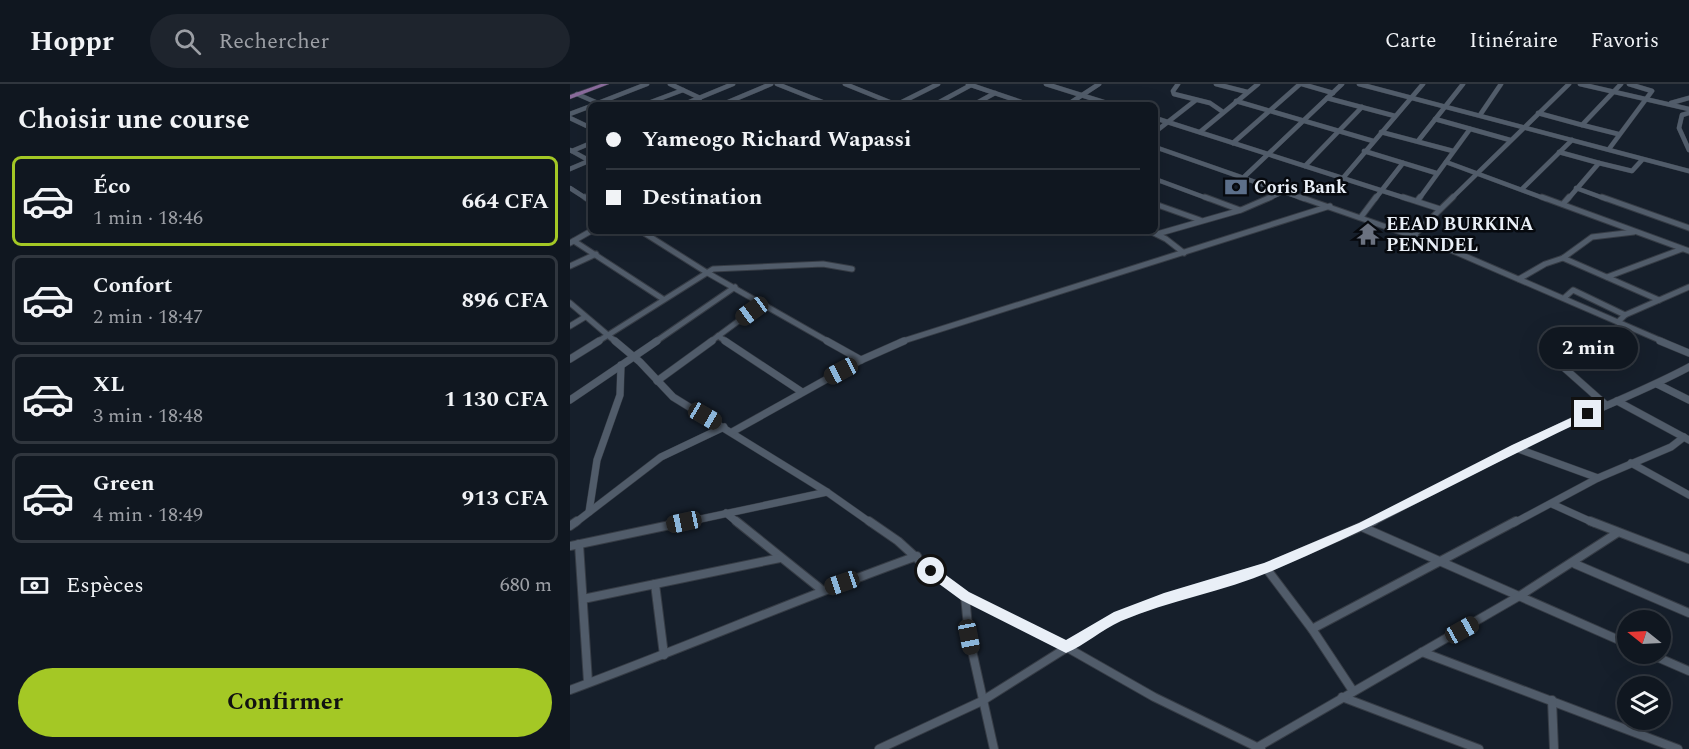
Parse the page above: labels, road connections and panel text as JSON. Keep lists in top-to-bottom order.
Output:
{
  "places": {
    "bank": ["Coris Bank"],
    "temple": ["EEAD BURKINA PENNDEL"]
  },
  "north": "left",
  "page": {
    "header": "Hoppr",
    "search": "Rechercher",
    "nav": ["Carte", "Itinéraire", "Favoris"],
    "heading": "Choisir une course",
    "banner": ["Yameogo Richard Wapassi", "Destination"],
    "list": [
      {
        "name": "Éco",
        "note": "1 min · 18:46",
        "value": "664 CFA"
      },
      {
        "name": "Confort",
        "note": "2 min · 18:47",
        "value": "896 CFA"
      },
      {
        "name": "XL",
        "note": "3 min · 18:48",
        "value": "1 130 CFA"
      },
      {
        "name": "Green",
        "note": "4 min · 18:49",
        "value": "913 CFA"
      }
    ],
    "bubble": "2 min",
    "pay": ["Espèces", "680 m"],
    "buttons": "Confirmer"
  }
}
